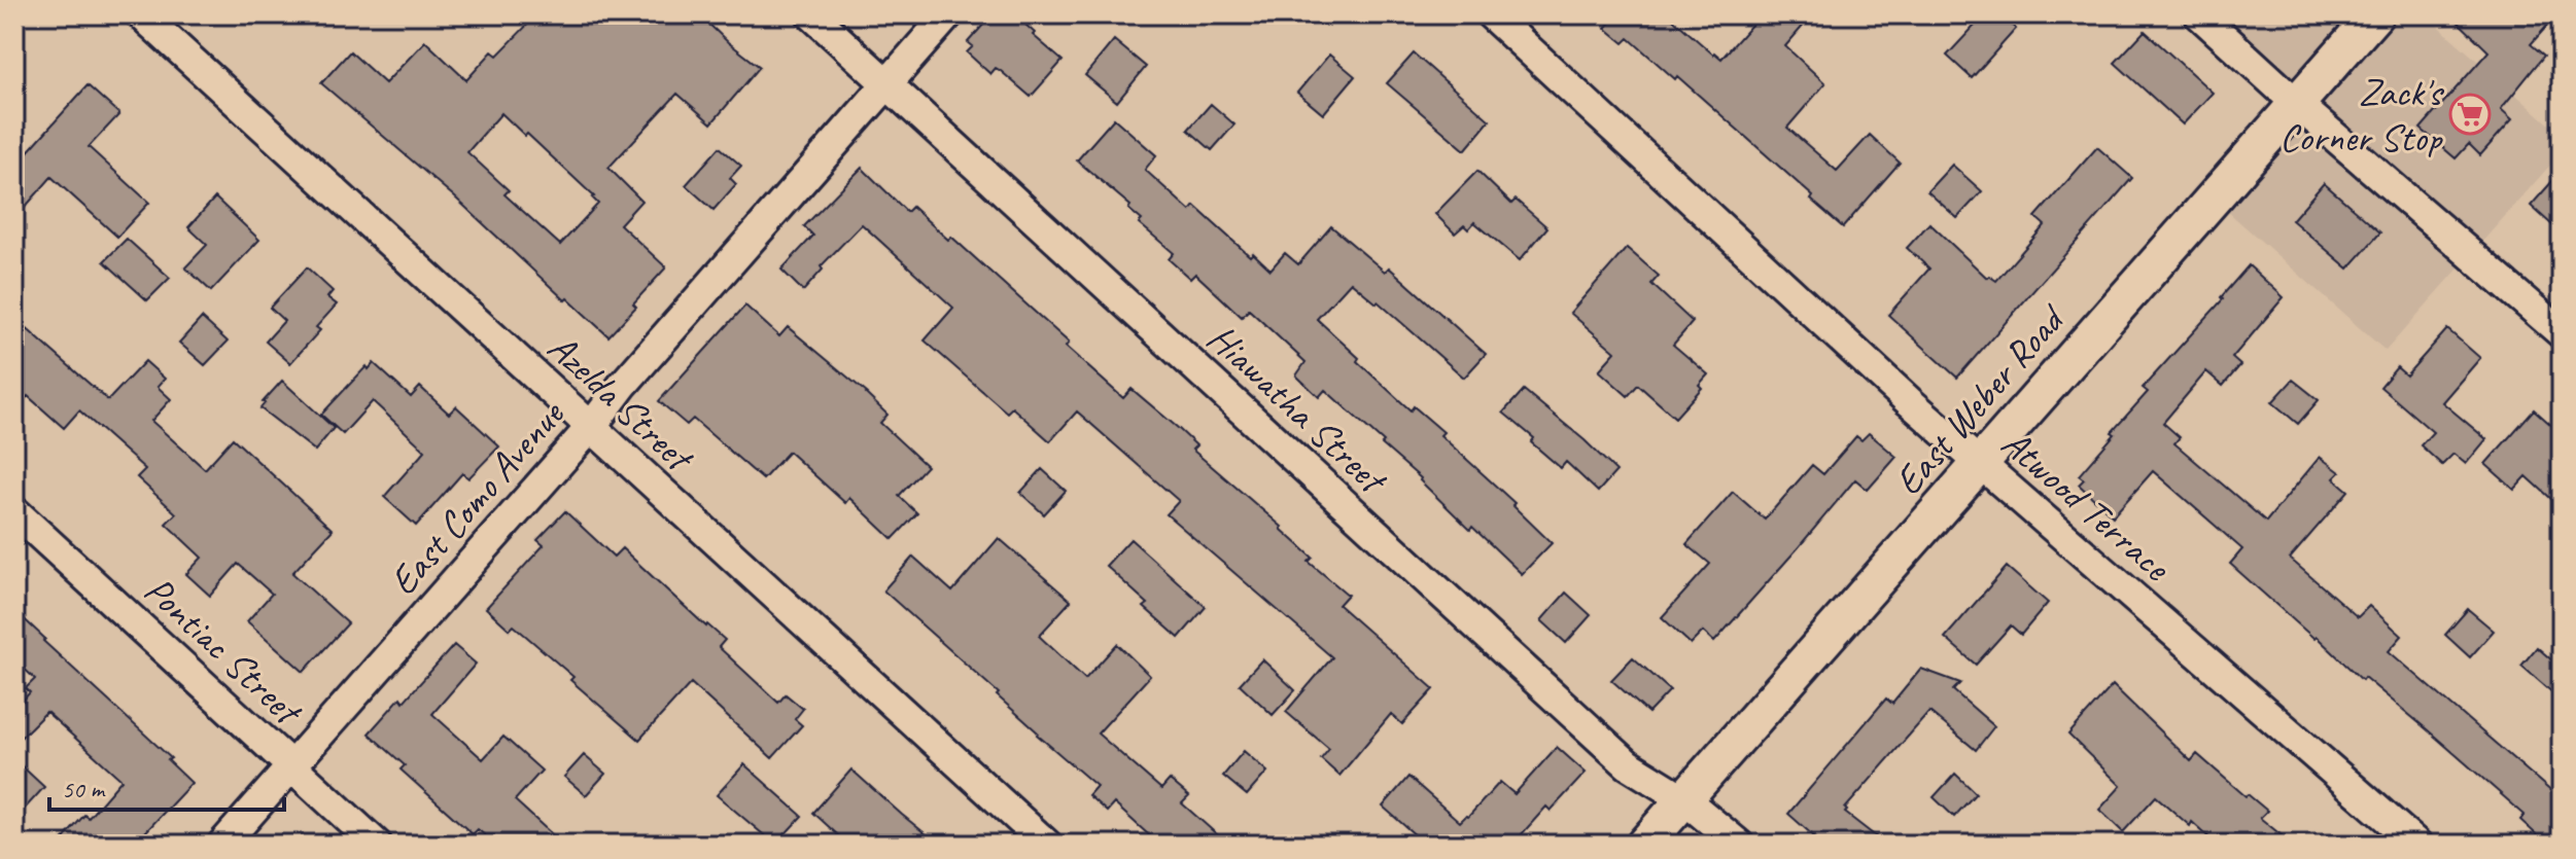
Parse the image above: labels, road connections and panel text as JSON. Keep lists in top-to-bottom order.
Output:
{
  "streets": {
    "street": [
      "Azelda Street",
      "East Weber Road",
      "Hiawatha Street",
      "East Como Avenue",
      "Atwood Terrace",
      "Pontiac Street"
    ]
  },
  "crossings": [
    ["Azelda Street", "East Como Avenue"],
    ["East Weber Road", "Hiawatha Street"],
    ["East Weber Road", "Atwood Terrace"],
    ["Hiawatha Street", "East Como Avenue"],
    ["East Como Avenue", "Pontiac Street"]
  ],
  "places": {
    "supermarket": ["Zack's Corner Stop"]
  },
  "scale_bar": "50 m"
}
